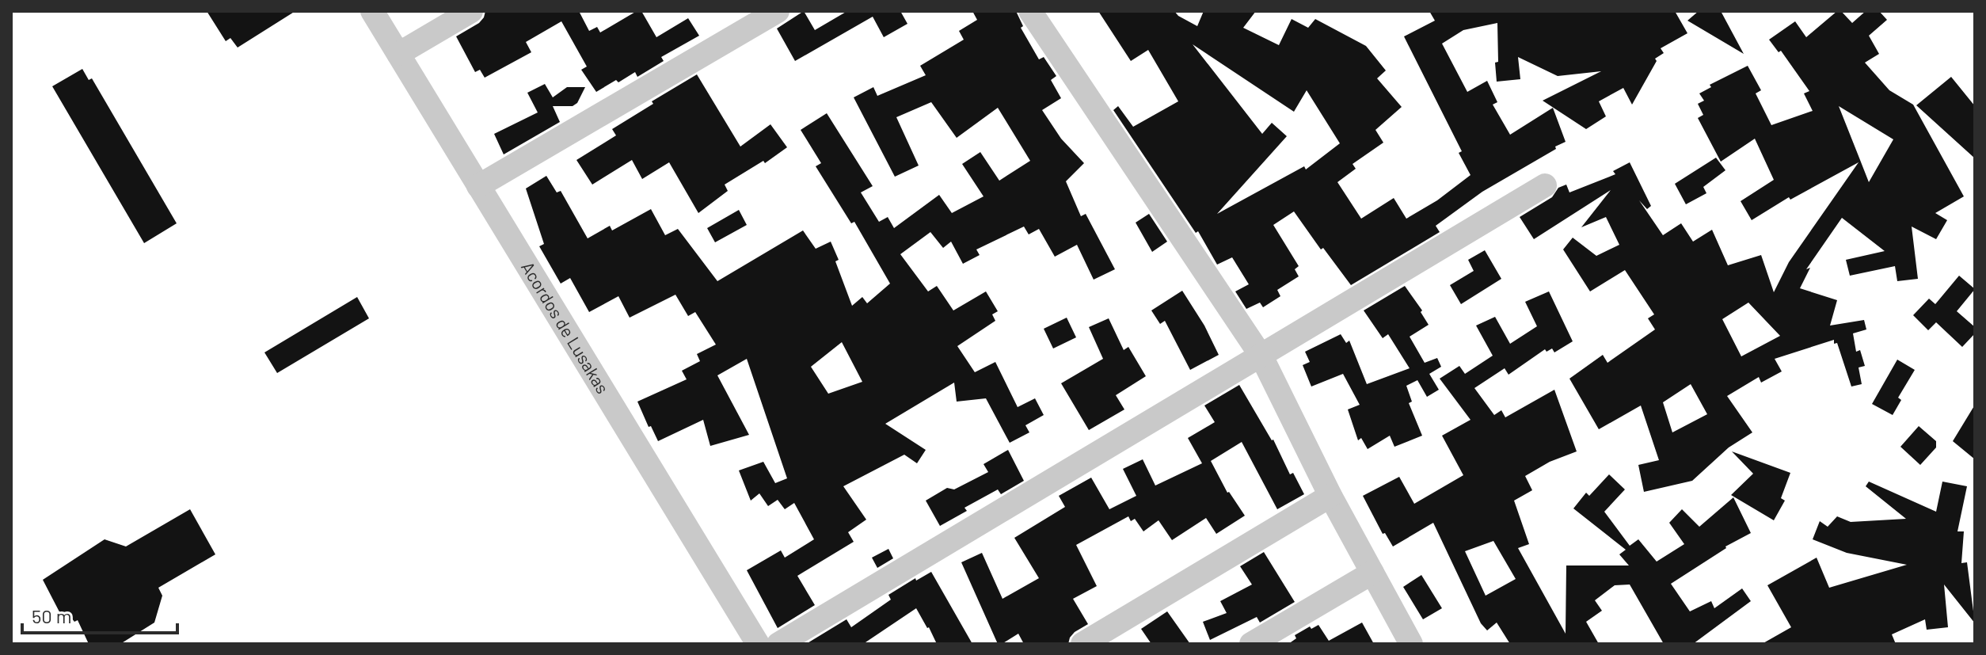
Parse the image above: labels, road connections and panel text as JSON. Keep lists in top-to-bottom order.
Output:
{
  "streets": {
    "street": ["Acordos de Lusakas"]
  },
  "scale_bar": "50 m"
}
